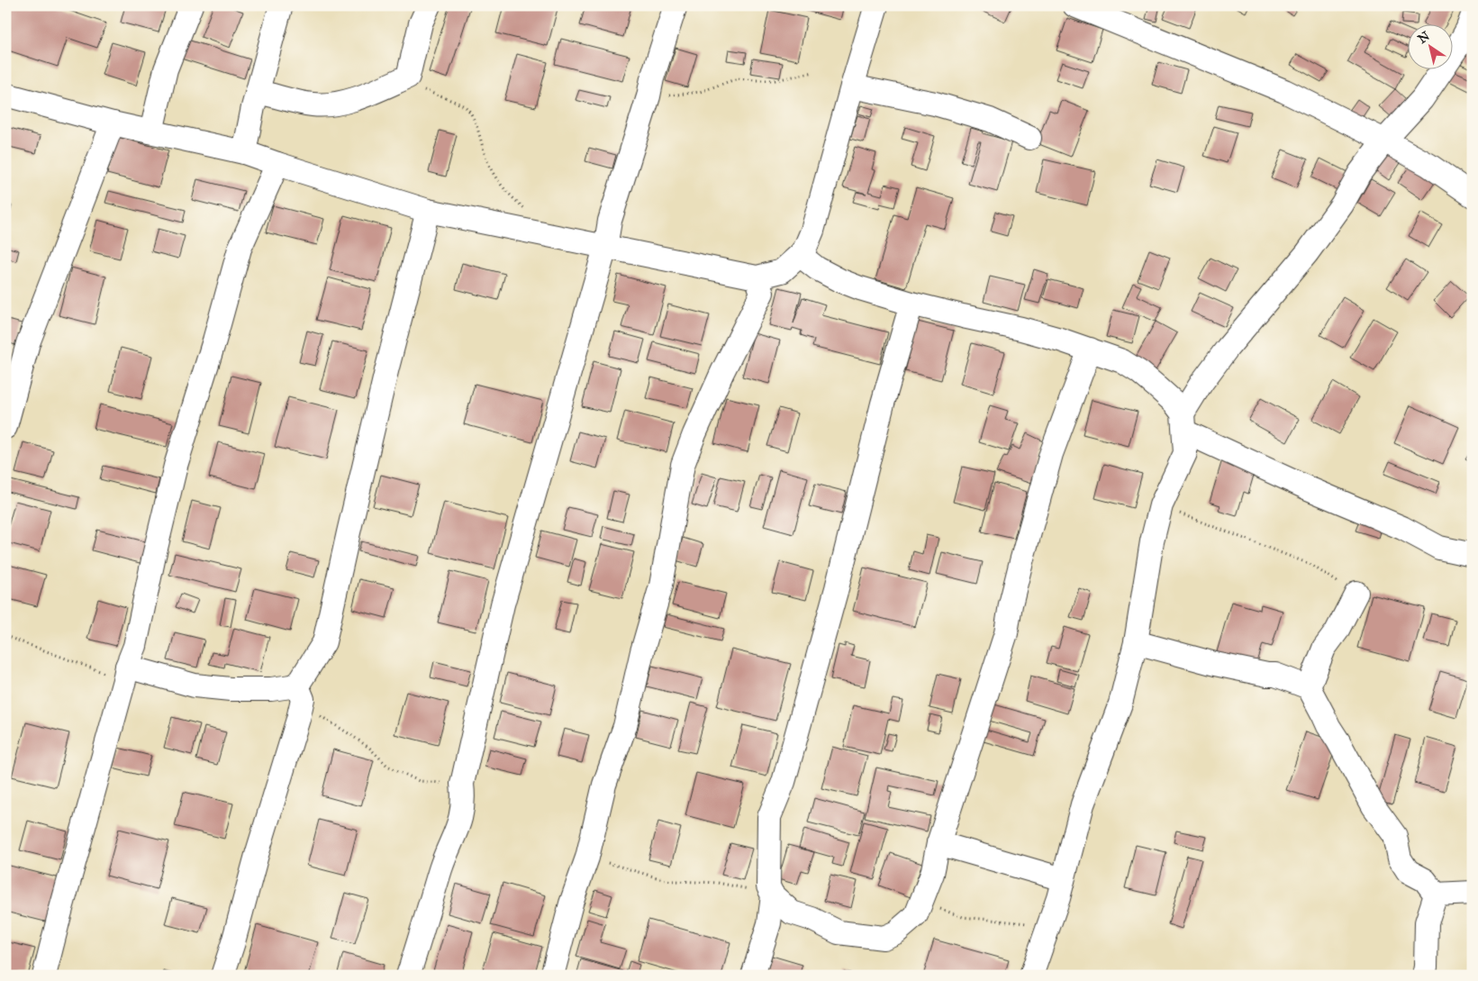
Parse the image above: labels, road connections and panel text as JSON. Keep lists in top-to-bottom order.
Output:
{
  "north": "top left"
}
